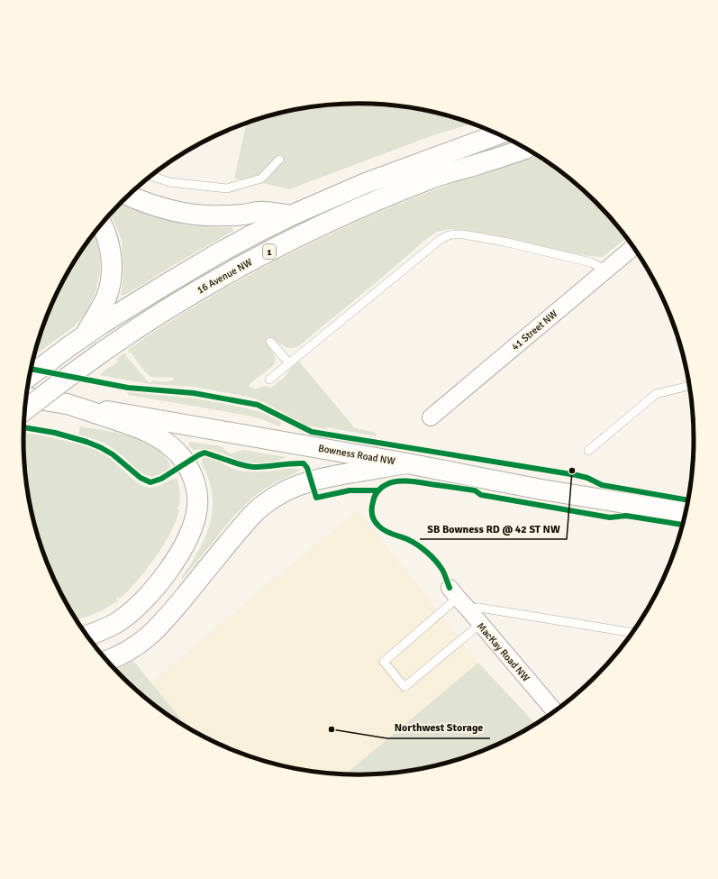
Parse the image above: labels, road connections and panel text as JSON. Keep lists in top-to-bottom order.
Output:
{
  "streets": {
    "main road": ["1", "16 Avenue NW", "Bowness Road NW"],
    "street": ["41 Street NW", "MacKay Road NW"]
  },
  "places": ["SB Bowness RD @ 42 ST NW", "Northwest Storage"]
}
